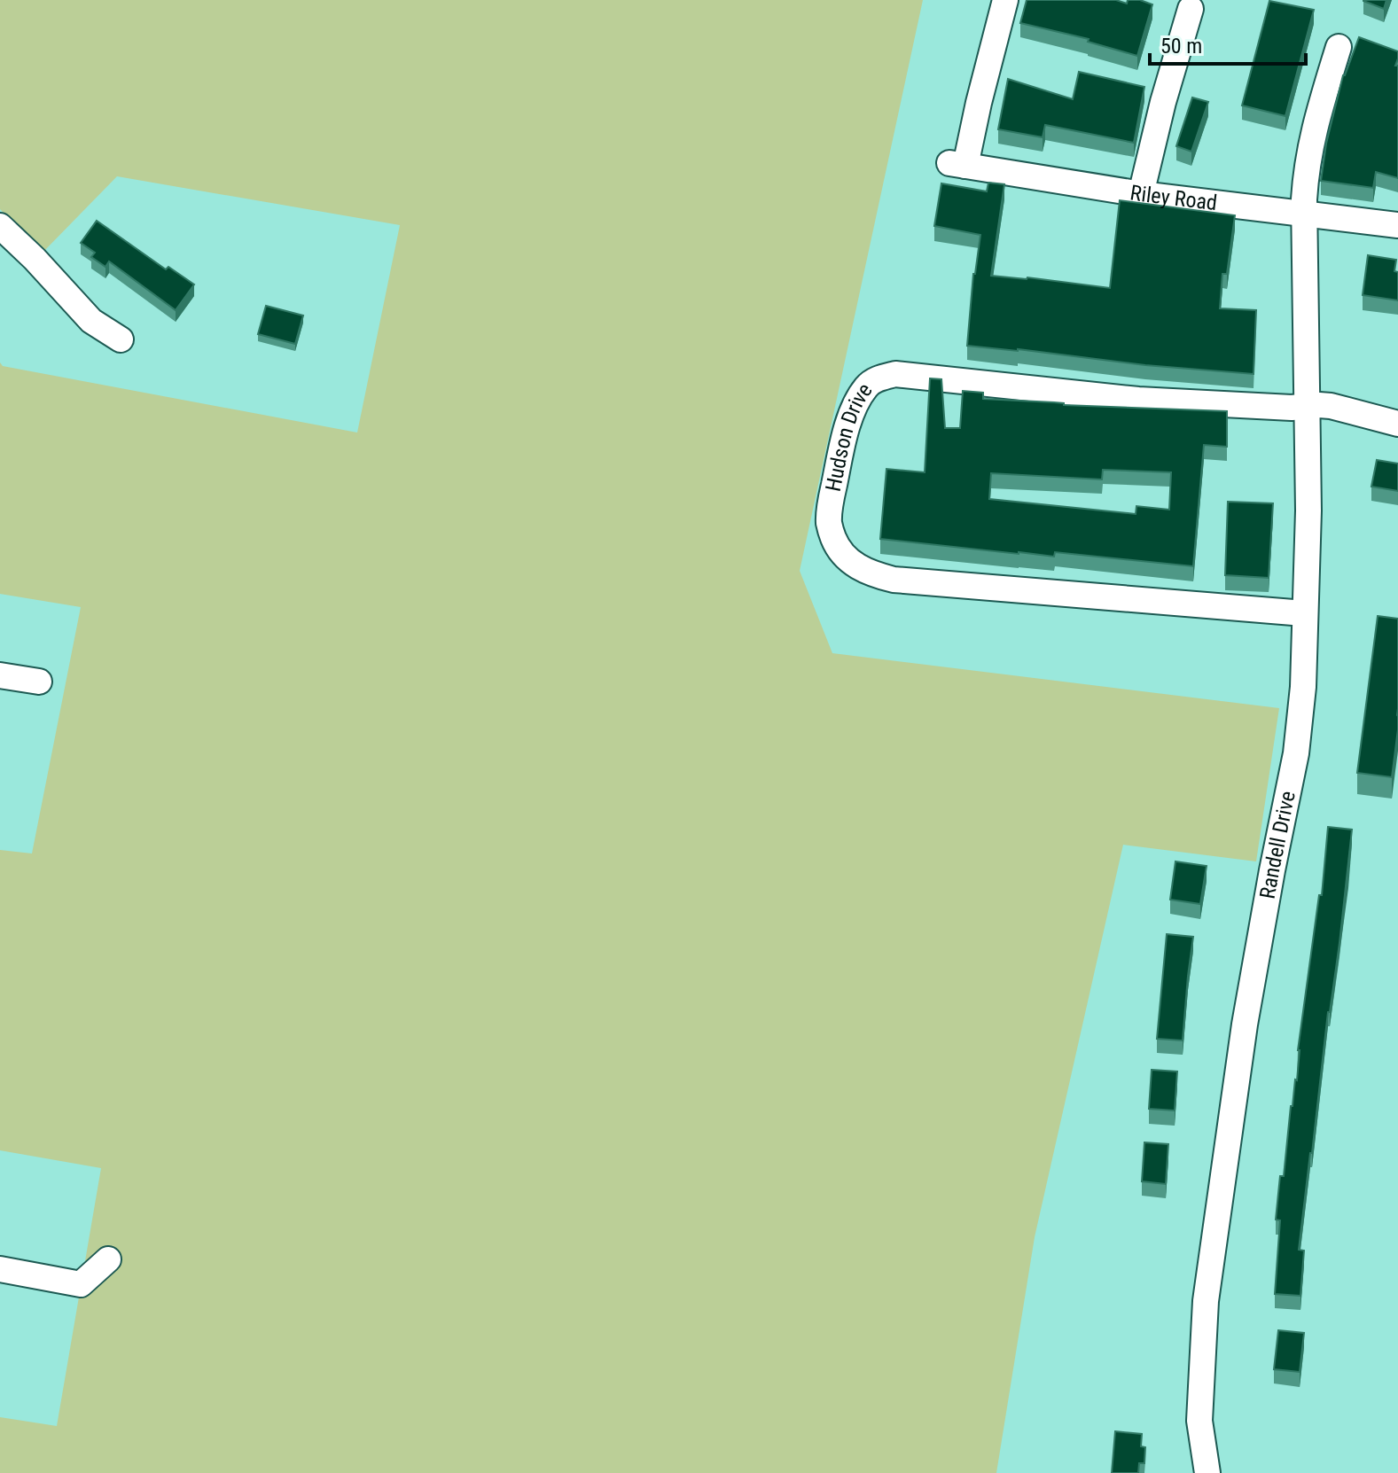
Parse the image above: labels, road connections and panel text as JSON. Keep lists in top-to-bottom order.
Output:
{
  "streets": {
    "street": ["Riley Road", "Hudson Drive", "Randell Drive"]
  },
  "crossings": [
    ["Riley Road", "Randell Drive"],
    ["Hudson Drive", "Randell Drive"]
  ],
  "scale_bar": "50 m"
}
